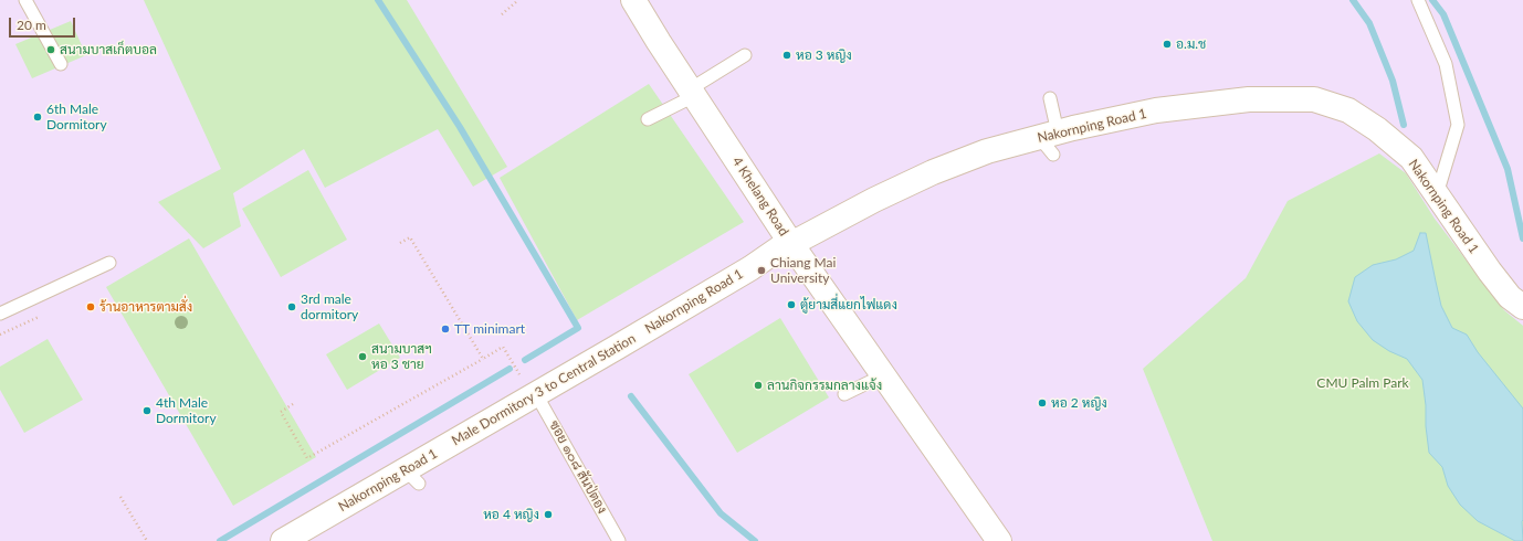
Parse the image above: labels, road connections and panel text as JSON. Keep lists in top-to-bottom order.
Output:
{
  "streets": {
    "street": ["Nakornping Road 1", "4 Khelang Road"],
    "lane": ["Male Dormitory 3 to Central Station", "ซอย ๑๐๘ สันป่ตอง"]
  },
  "crossings": [
    ["Nakornping Road 1", "Male Dormitory 3 to Central Station"],
    ["Nakornping Road 1", "ซอย ๑๐๘ สันป่ตอง"],
    ["4 Khelang Road", "Male Dormitory 3 to Central Station"],
    ["Male Dormitory 3 to Central Station", "ซอย ๑๐๘ สันป่ตอง"]
  ],
  "parks": ["CMU Palm Park"],
  "places": [
    "อ.ม.ช",
    "สนามบาสเก็ตบอล",
    "หอ 3 หญิง",
    "6th Male Dormitory",
    "Chiang Mai University",
    "ตู้ยามสี่แยกไฟแดง",
    "ร้านอาหารตามสั่ง",
    "3rd male dormitory",
    "TT minimart",
    "สนามบาสฯ หอ 3 ชาย",
    "ลานกิจกรรมกลางแจ้ง",
    "หอ 2 หญิง",
    "4th Male Dormitory",
    "หอ 4 หญิง"
  ],
  "scale_bar": "20 m"
}
